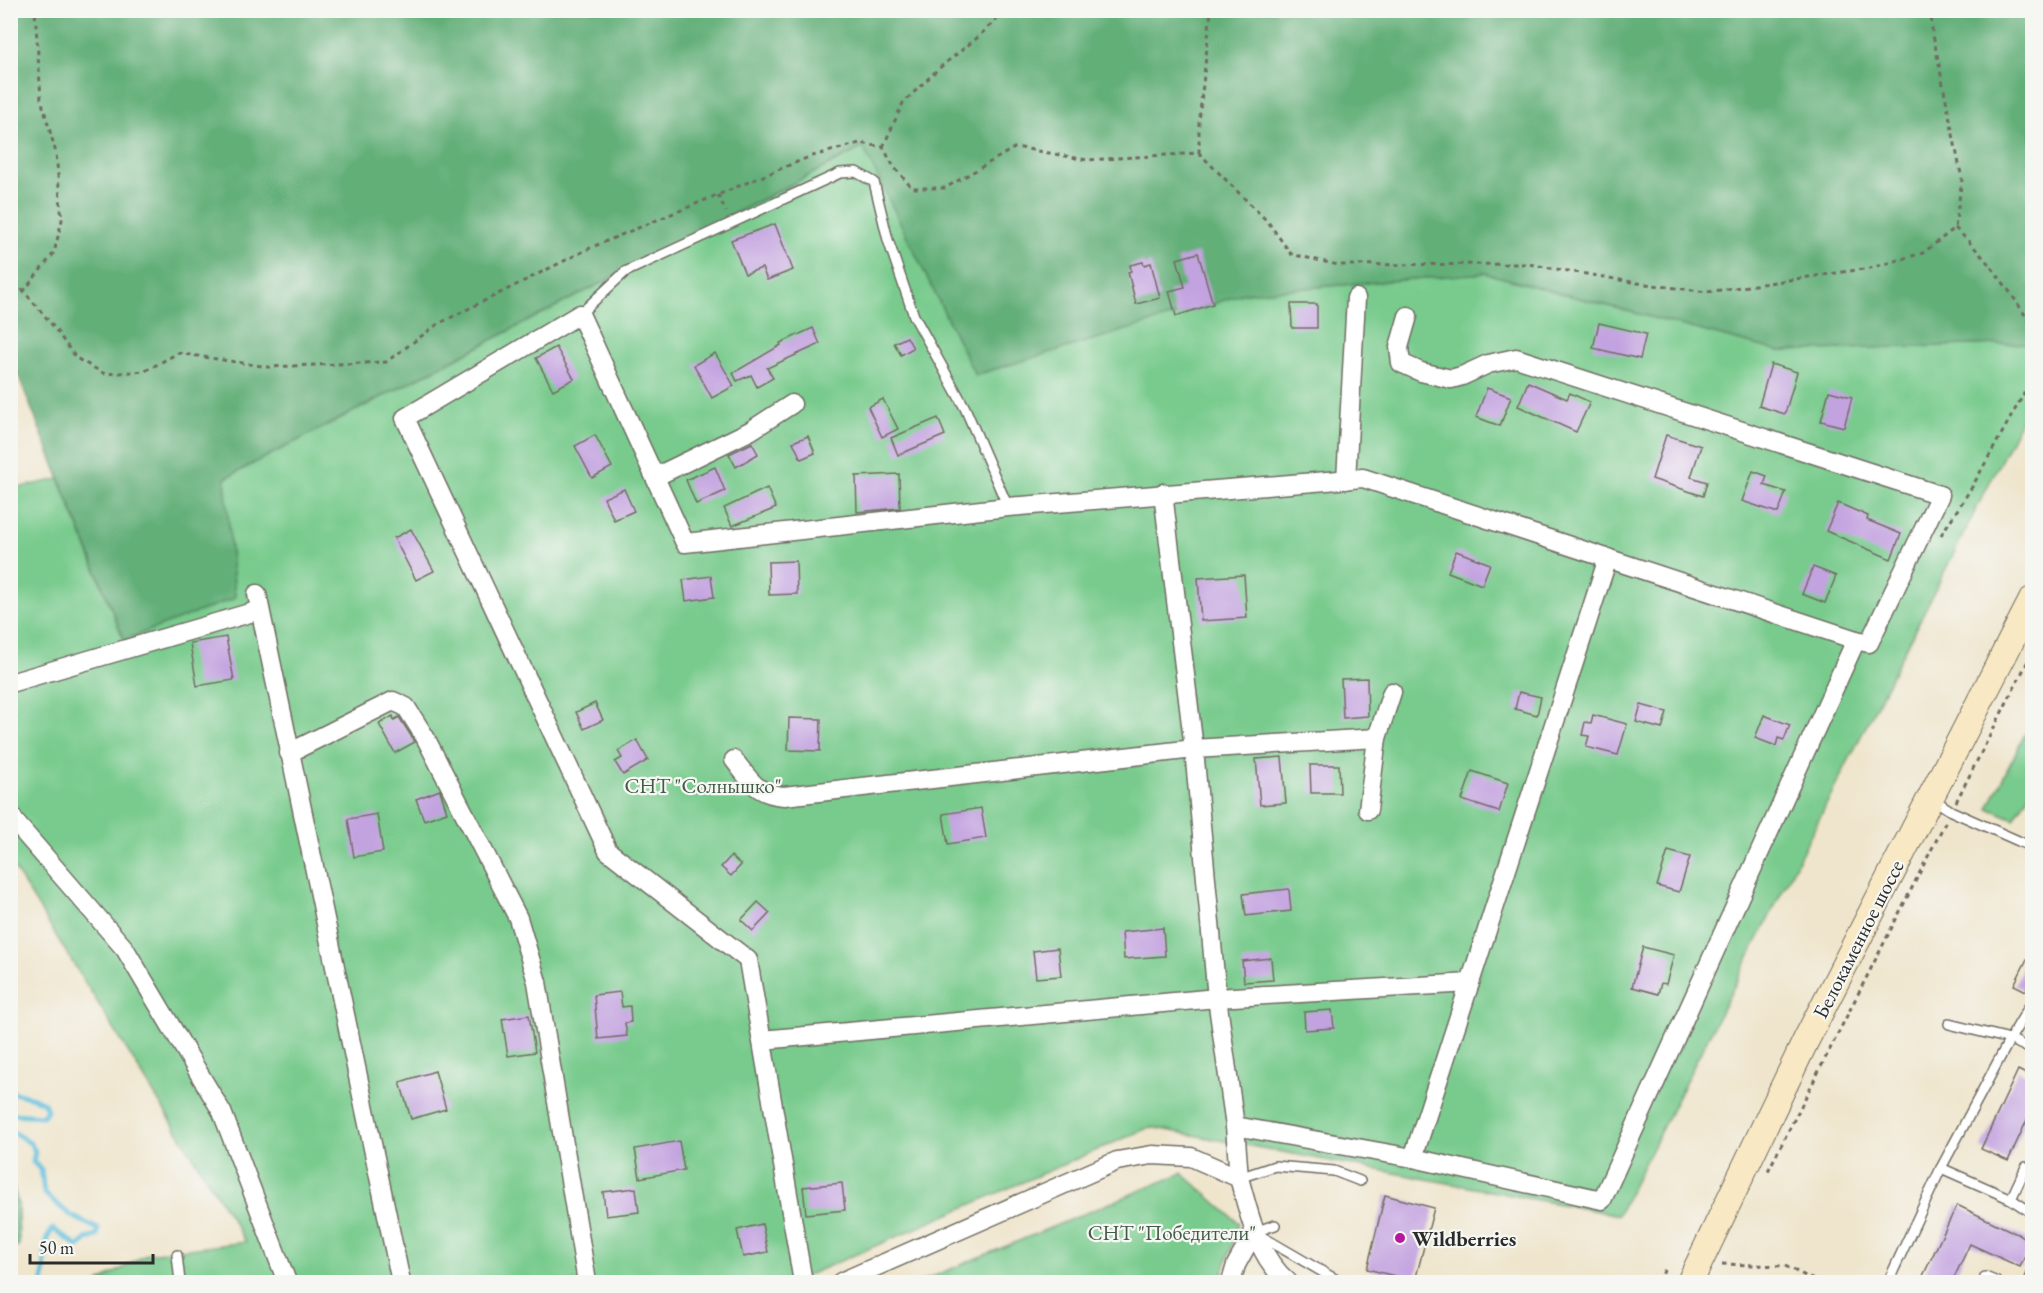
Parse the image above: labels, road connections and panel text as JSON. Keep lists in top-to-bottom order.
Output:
{
  "streets": {
    "main road": ["Белокаменное шоссе"]
  },
  "parks": ["СНТ \"Солнышко\"", "СНТ \"Победители\""],
  "places": ["Wildberries"],
  "scale_bar": "50 m"
}
